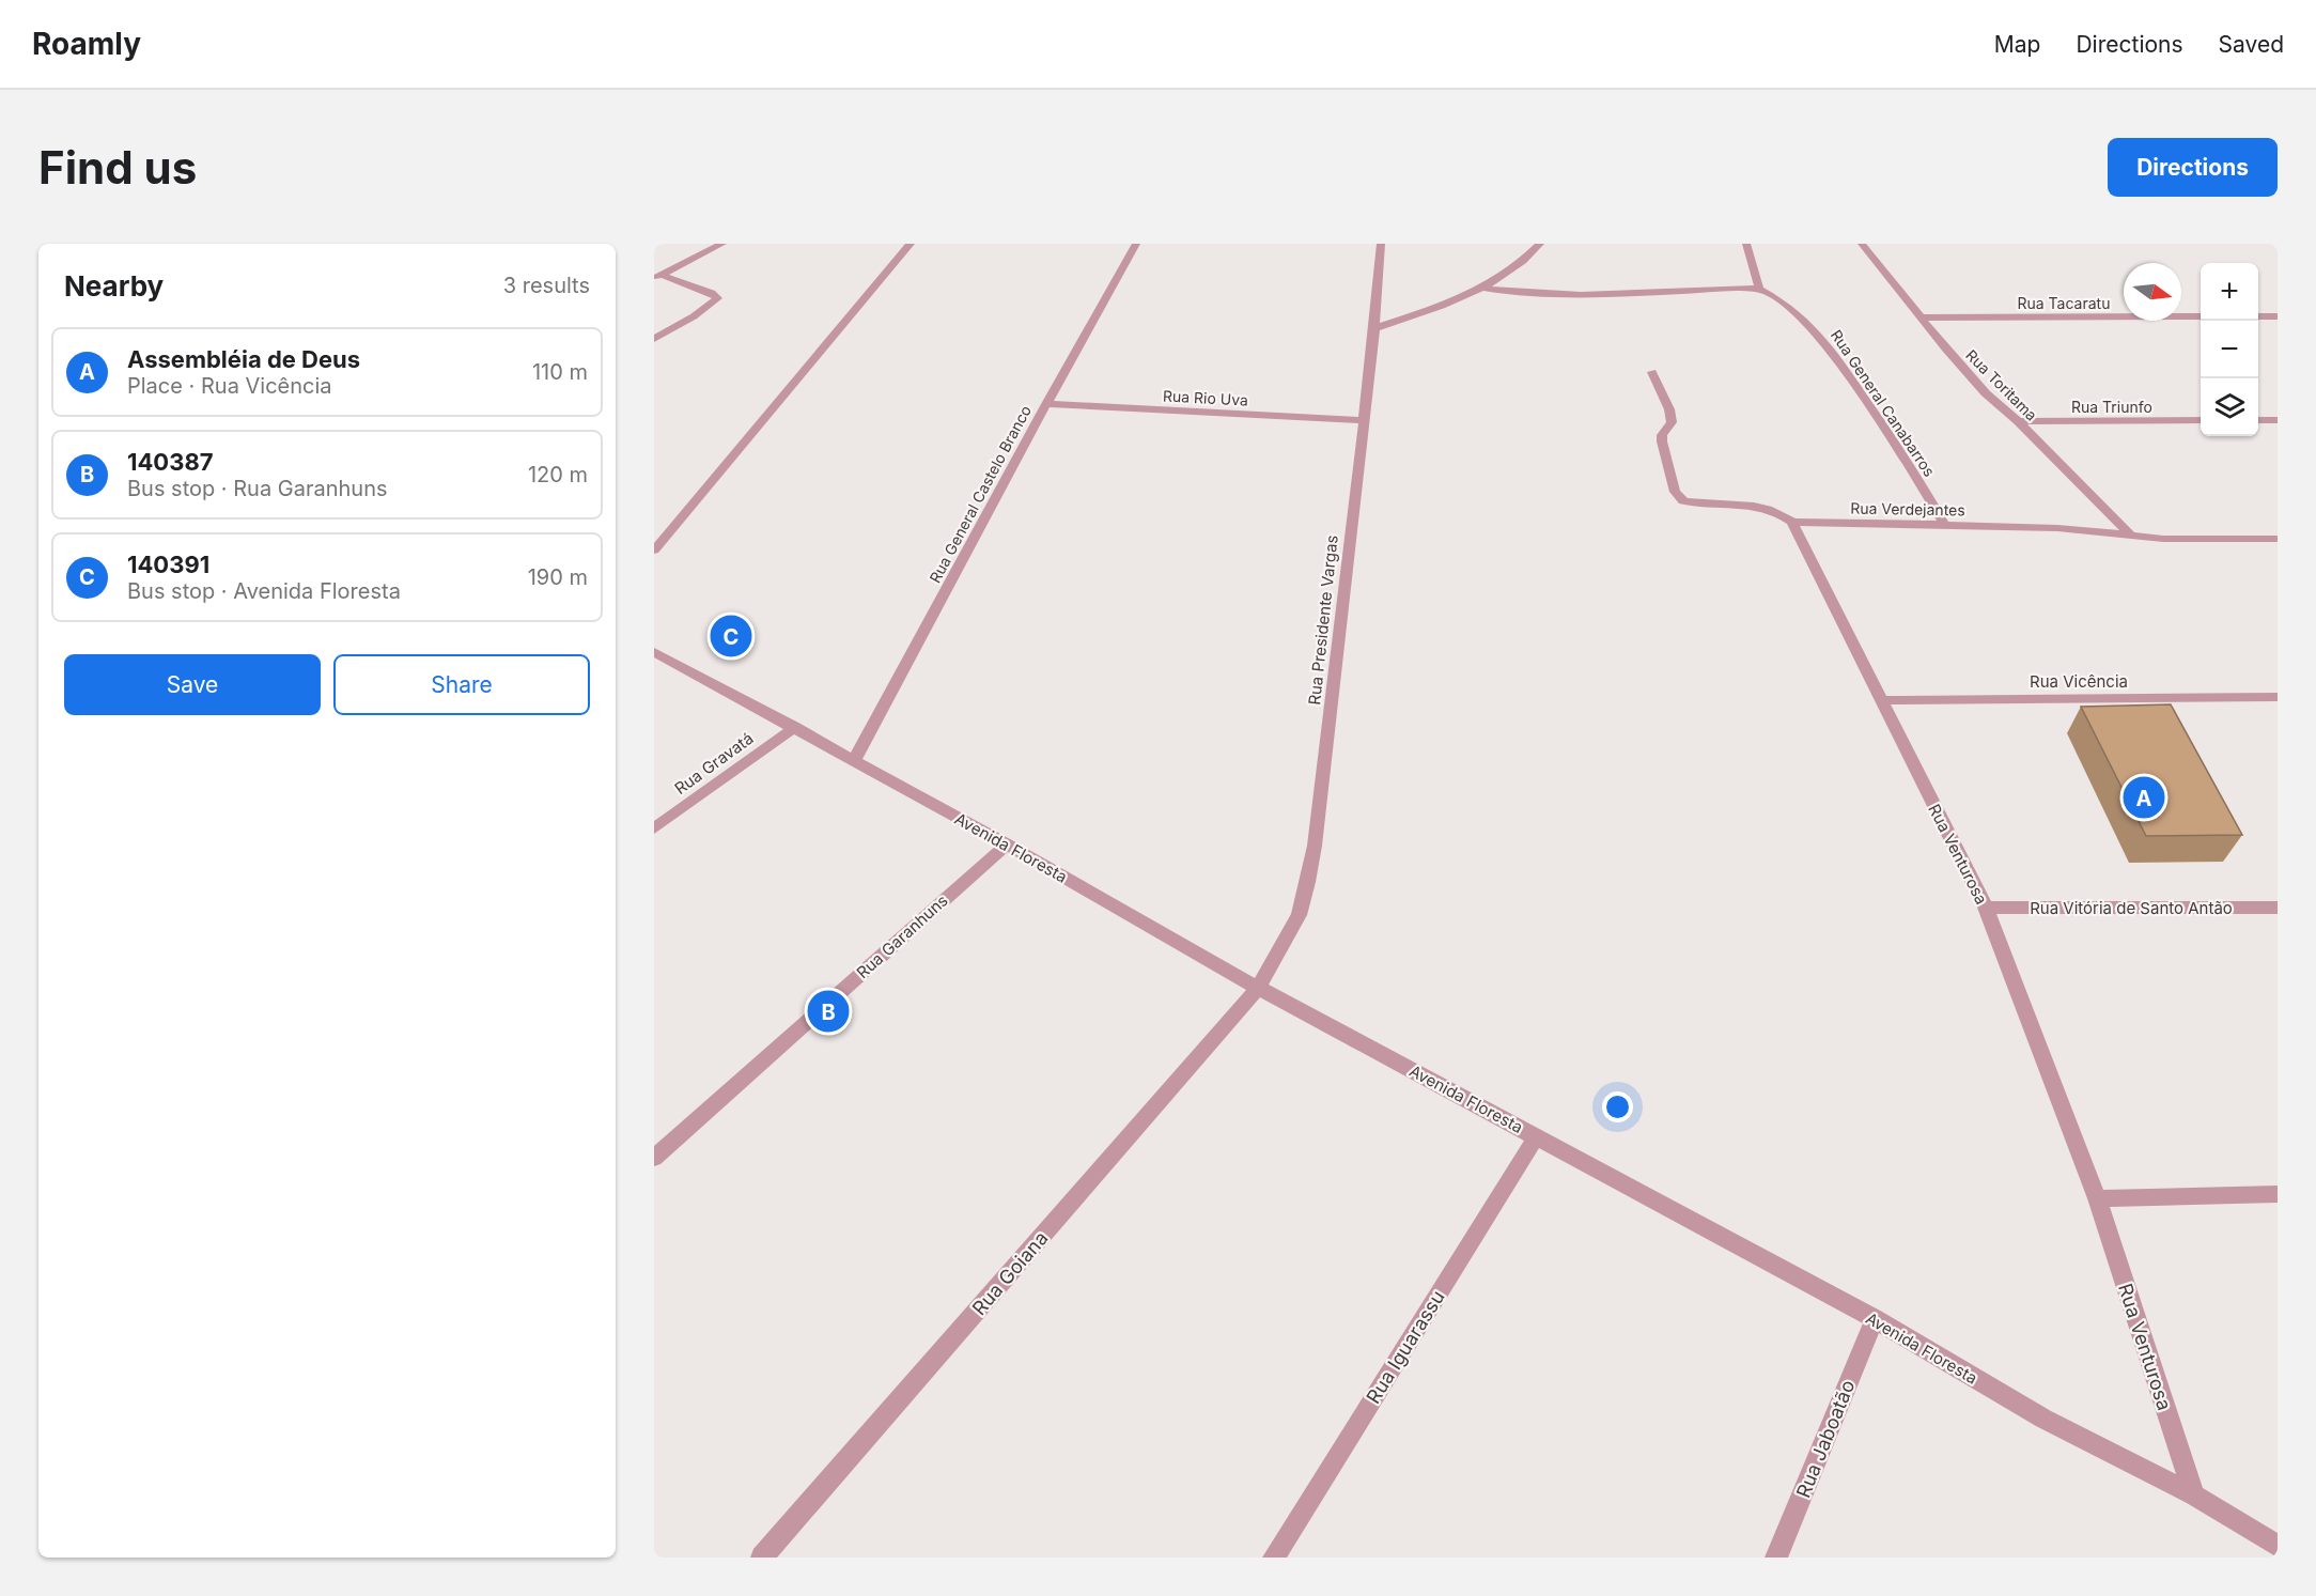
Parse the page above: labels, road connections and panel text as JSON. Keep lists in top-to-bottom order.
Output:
{
  "streets": {
    "street": [
      "Rua Tacaratu",
      "Rua Toritama",
      "Rua Rio Uva",
      "Rua General Canabarros",
      "Rua Triunfo",
      "Rua General Castelo Branco",
      "Rua Verdejantes",
      "Rua Presidente Vargas",
      "Rua Vicência",
      "Rua Gravatá",
      "Avenida Floresta",
      "Rua Venturosa",
      "Rua Vitória de Santo Antão",
      "Rua Garanhuns",
      "Rua Goiana",
      "Rua Iguarassu",
      "Rua Jaboatão"
    ]
  },
  "crossings": [
    ["Rua Tacaratu", "Rua Toritama"],
    ["Rua Toritama", "Rua Triunfo"],
    ["Rua Toritama", "Rua Verdejantes"],
    ["Rua Rio Uva", "Rua General Castelo Branco"],
    ["Rua Rio Uva", "Rua Presidente Vargas"],
    ["Rua General Canabarros", "Rua Verdejantes"],
    ["Rua General Castelo Branco", "Avenida Floresta"],
    ["Rua Verdejantes", "Rua Venturosa"],
    ["Rua Presidente Vargas", "Avenida Floresta"],
    ["Rua Presidente Vargas", "Rua Goiana"],
    ["Rua Vicência", "Rua Venturosa"],
    ["Rua Gravatá", "Avenida Floresta"],
    ["Avenida Floresta", "Rua Venturosa"],
    ["Avenida Floresta", "Rua Garanhuns"],
    ["Avenida Floresta", "Rua Goiana"],
    ["Avenida Floresta", "Rua Iguarassu"],
    ["Avenida Floresta", "Rua Jaboatão"],
    ["Rua Venturosa", "Rua Vitória de Santo Antão"]
  ],
  "north": "right",
  "page": {
    "header": "Roamly",
    "nav": ["Map", "Directions", "Saved"],
    "buttons": [
      "Directions",
      ["Save", "Share"]
    ],
    "title": "Find us",
    "heading": ["Nearby", "3 results"],
    "map_buttons": ["+", "−"],
    "list": [
      {
        "mark": "A",
        "name": "Assembléia de Deus",
        "note": "Place · Rua Vicência",
        "value": "110 m"
      },
      {
        "mark": "B",
        "name": "140387",
        "note": "Bus stop · Rua Garanhuns",
        "value": "120 m"
      },
      {
        "mark": "C",
        "name": "140391",
        "note": "Bus stop · Avenida Floresta",
        "value": "190 m"
      }
    ],
    "pins": ["C", "A", "B"]
  }
}
